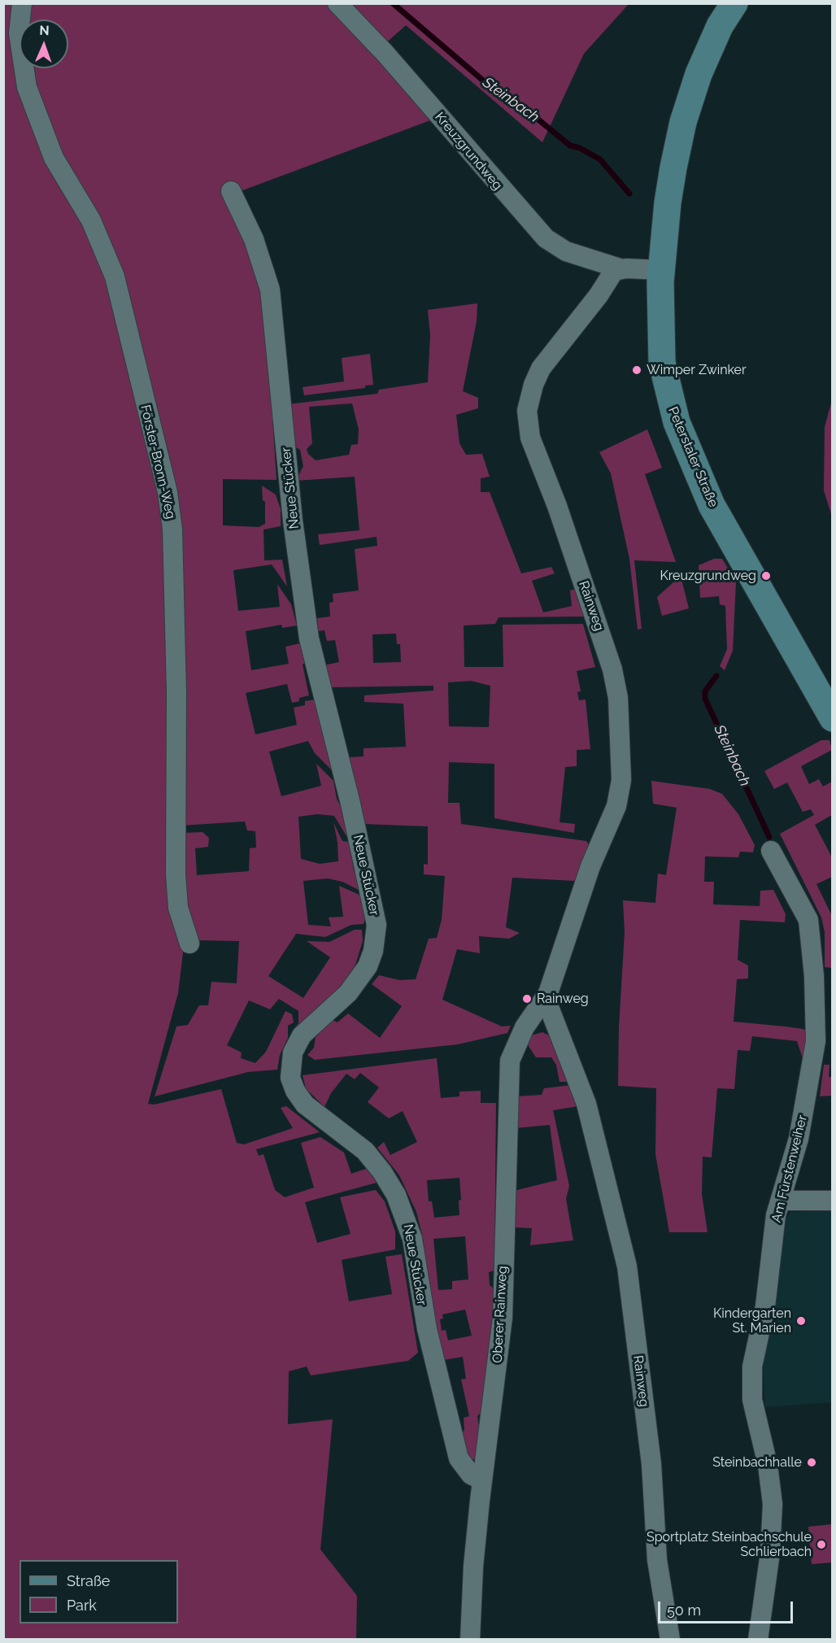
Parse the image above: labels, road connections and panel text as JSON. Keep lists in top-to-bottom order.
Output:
{
  "streets": {
    "main road": ["Peterstaler Straße"],
    "street": [
      "Kreuzgrundweg",
      "Förster-Bronn-Weg",
      "Neue Stücker",
      "Rainweg",
      "Am Fürstenweiher",
      "Oberer Rainweg"
    ]
  },
  "crossings": [
    ["Kreuzgrundweg", "Rainweg"],
    ["Neue Stücker", "Oberer Rainweg"],
    ["Rainweg", "Oberer Rainweg"]
  ],
  "water": ["Steinbach"],
  "places": [
    "Wimper Zwinker",
    "Kreuzgrundweg",
    "Rainweg",
    "Kindergarten St. Marien",
    "Steinbachhalle",
    "Sportplatz Steinbachschule Schlierbach"
  ],
  "legend": ["Straße", "Park"],
  "scale_bar": "50 m",
  "north": "top"
}
